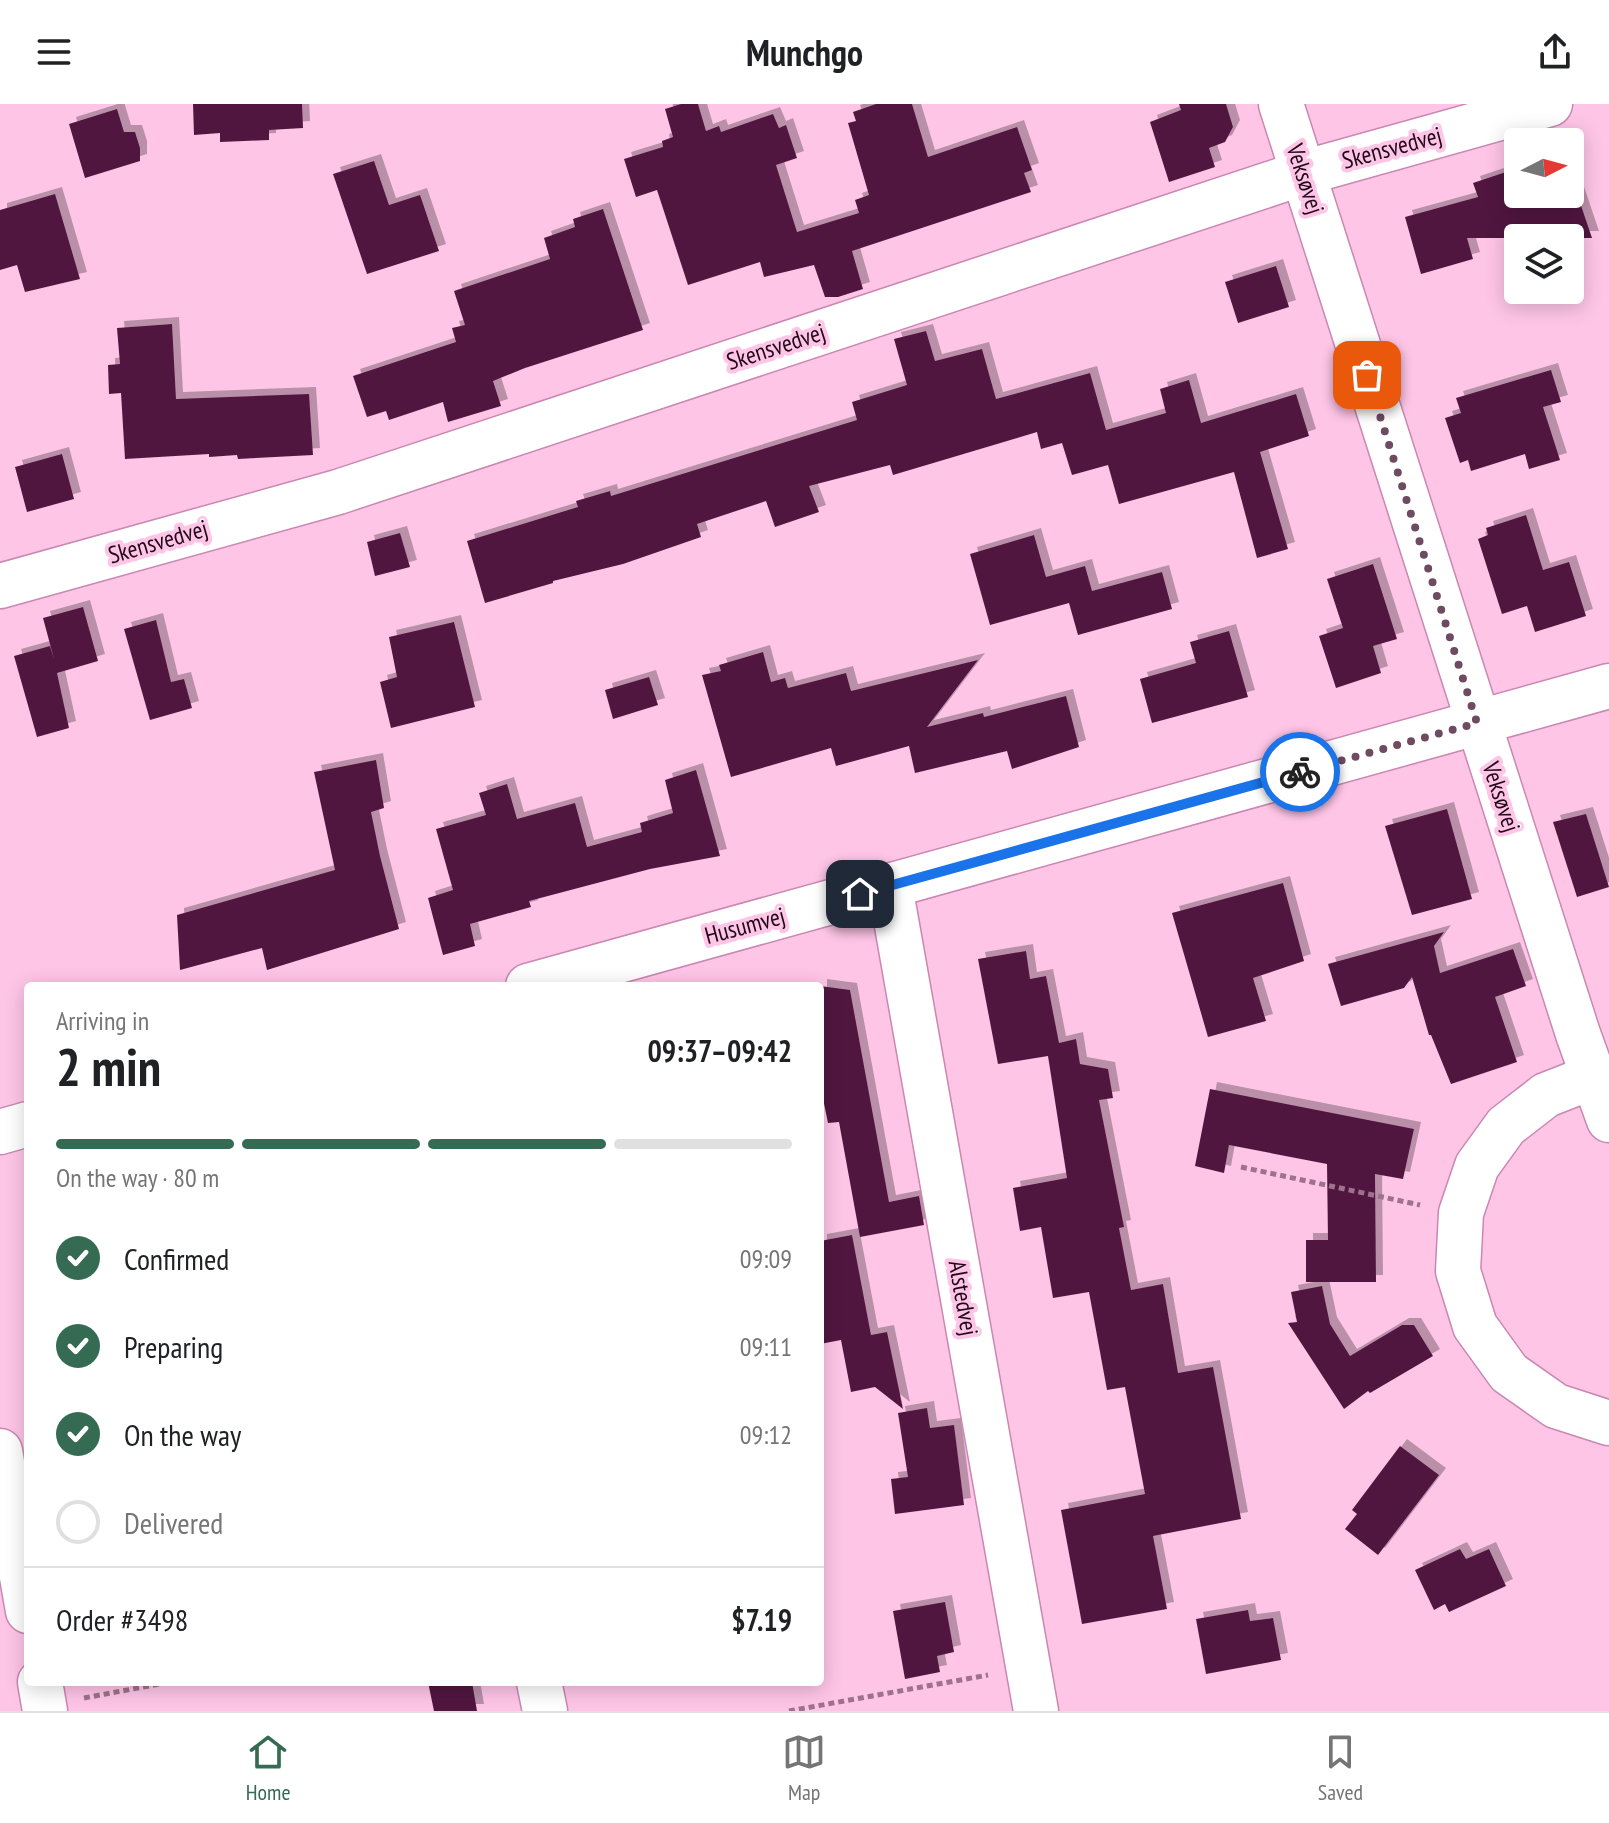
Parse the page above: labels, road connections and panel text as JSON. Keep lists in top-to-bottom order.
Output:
{
  "streets": {
    "street": [
      "Skensvedvej",
      "Veksøvej",
      "Husumvej",
      "Alstedvej"
    ]
  },
  "crossings": [
    ["Skensvedvej", "Veksøvej"],
    ["Veksøvej", "Husumvej"],
    ["Husumvej", "Alstedvej"]
  ],
  "north": "right",
  "page": {
    "header": "Munchgo",
    "heading": ["2 min", "Arriving in", "09:37–09:42"],
    "panel": ["Order #3498", "$7.19"],
    "bar": "On the way · 80 m",
    "list": [
      ["Confirmed", "09:09"],
      ["Preparing", "09:11"],
      ["On the way", "09:12"],
      "Delivered"
    ],
    "tabs": ["Home", "Map", "Saved"]
  }
}
